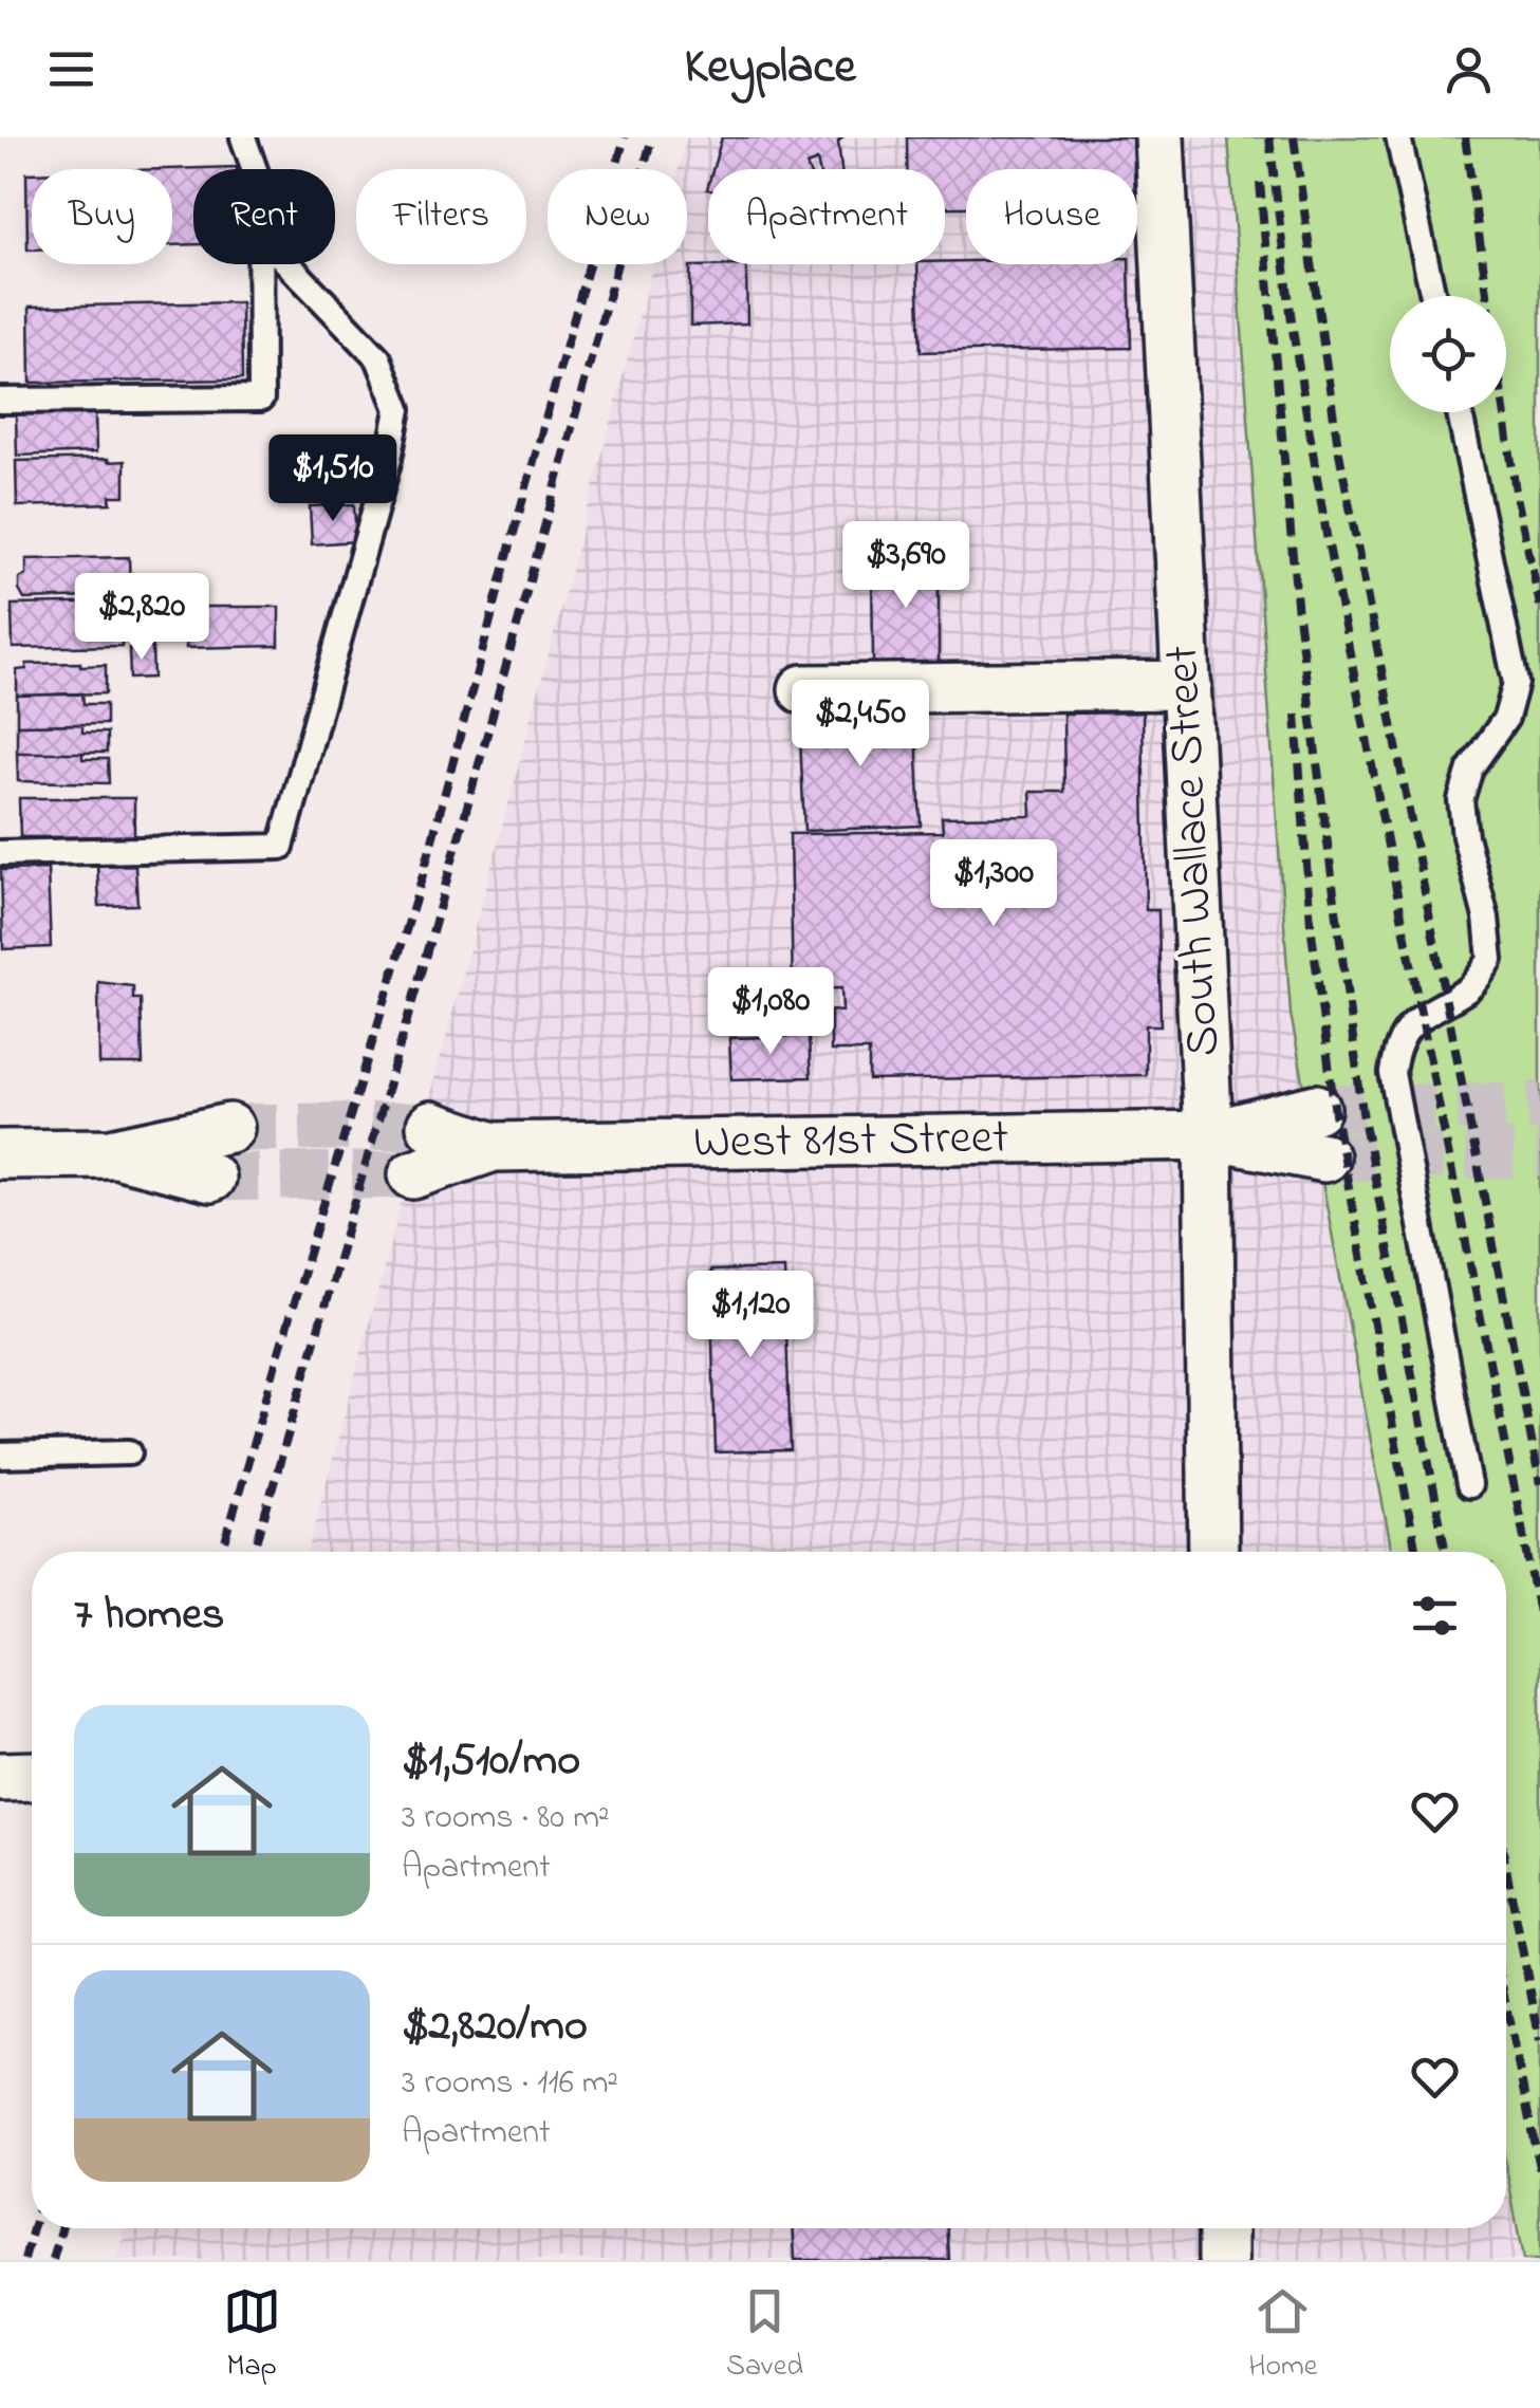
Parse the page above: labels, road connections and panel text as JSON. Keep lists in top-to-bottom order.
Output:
{
  "streets": {
    "street": ["South Wallace Street", "West 81st Street"]
  },
  "crossings": [
    ["South Wallace Street", "West 81st Street"]
  ],
  "page": {
    "header": "Keyplace",
    "chip": [
      "Buy",
      "Rent",
      "Filters",
      "New",
      "Apartment",
      "House"
    ],
    "price": [
      "$1,510",
      "$3,690",
      "$2,820",
      "$2,450",
      "$1,300",
      "$1,080",
      "$1,120"
    ],
    "heading": "7 homes",
    "list": [
      {
        "name": "$1,510/mo",
        "note": "3 rooms · 80 m² · Apartment"
      },
      {
        "name": "$2,820/mo",
        "note": "3 rooms · 116 m² · Apartment"
      }
    ],
    "tabs": ["Map", "Saved", "Home"]
  }
}
